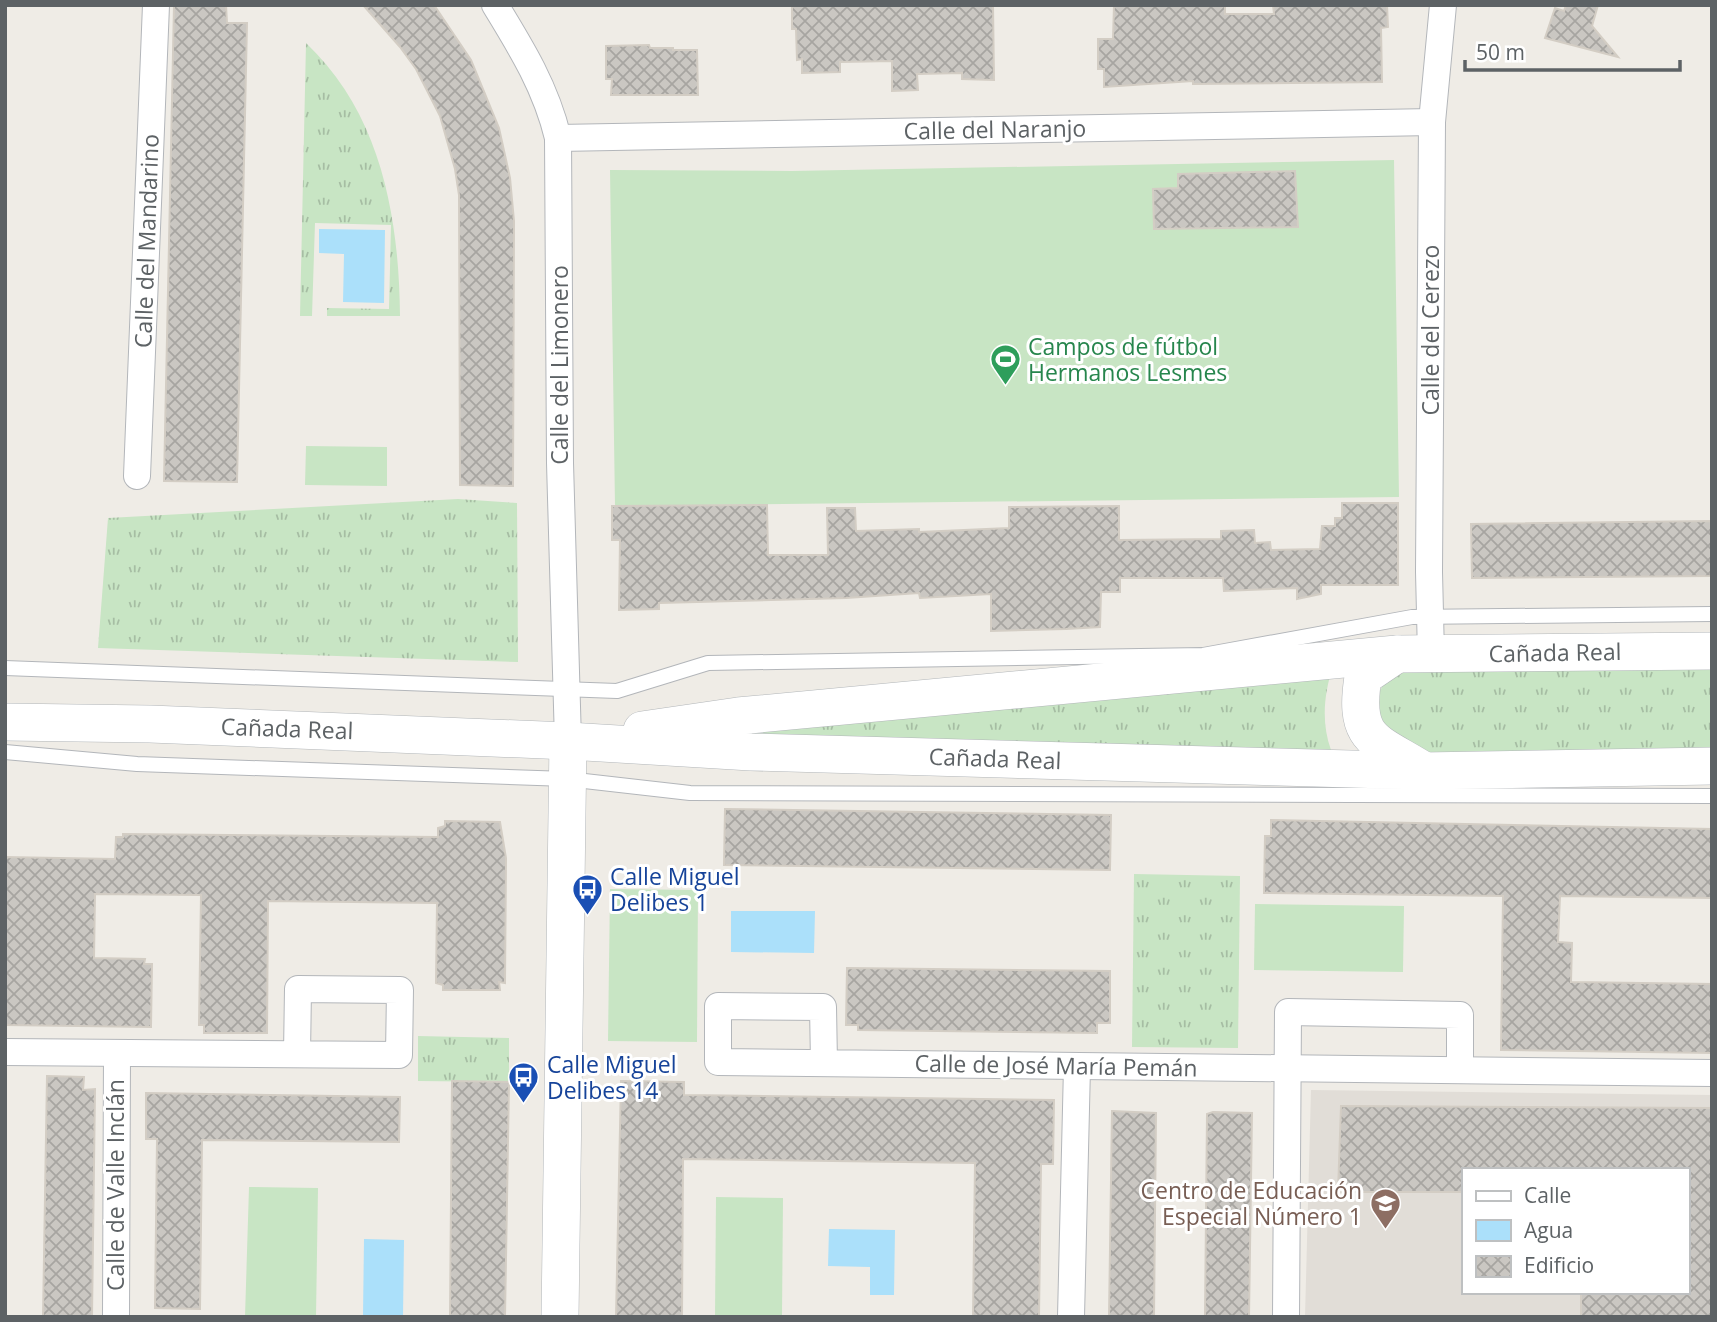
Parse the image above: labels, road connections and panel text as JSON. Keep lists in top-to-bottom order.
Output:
{
  "streets": {
    "street": [
      "Calle del Naranjo",
      "Calle del Mandarino",
      "Calle del Cerezo",
      "Calle del Limonero",
      "Cañada Real",
      "Calle de José María Pemán",
      "Calle de Valle Inclán"
    ]
  },
  "crossings": [
    ["Calle del Naranjo", "Calle del Cerezo"],
    ["Calle del Naranjo", "Calle del Limonero"],
    ["Calle del Cerezo", "Cañada Real"],
    ["Calle del Limonero", "Cañada Real"]
  ],
  "places": {
    "sports": ["Campos de fútbol Hermanos Lesmes"],
    "bus stop": ["Calle Miguel Delibes 1", "Calle Miguel Delibes 14"],
    "school or university": ["Centro de Educación Especial Número 1"]
  },
  "legend": ["Calle", "Agua", "Edificio"],
  "scale_bar": "50 m"
}
